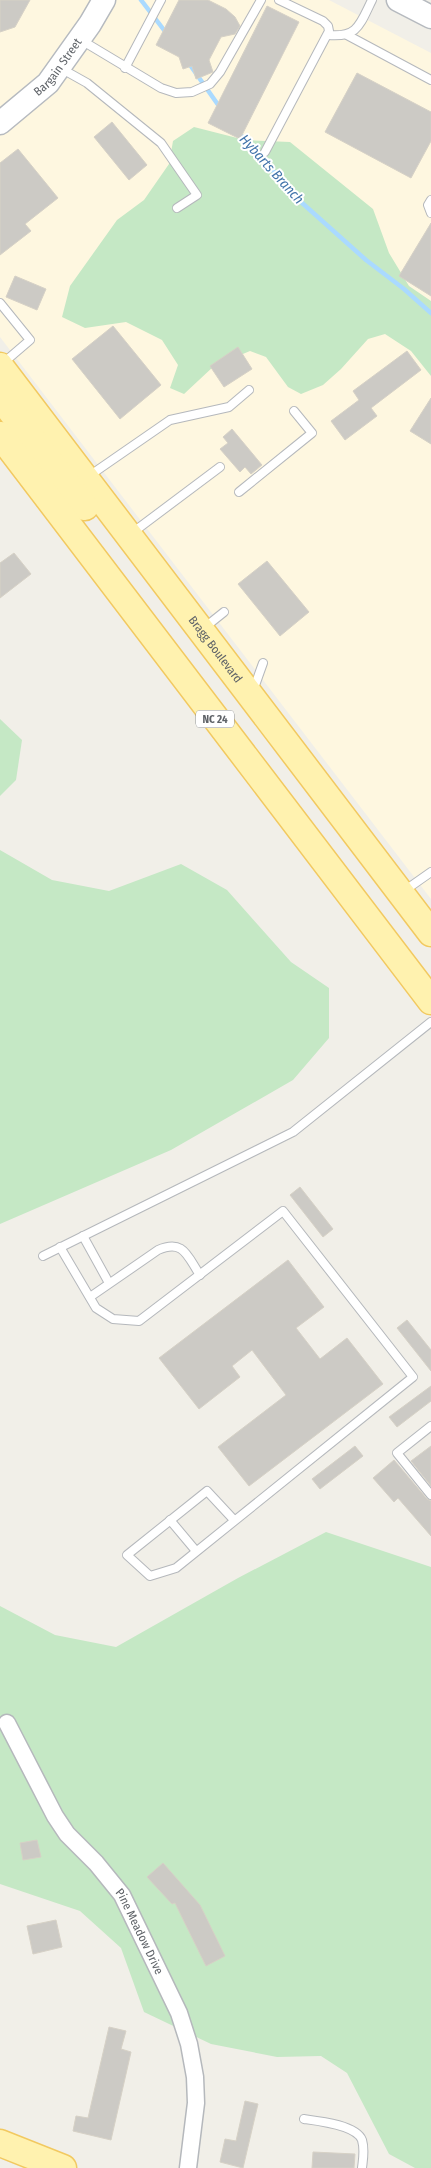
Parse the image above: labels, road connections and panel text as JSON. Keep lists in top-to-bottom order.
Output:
{
  "streets": {
    "main road": ["Bragg Boulevard", "NC 24"],
    "street": ["Bargain Street", "Pine Meadow Drive"]
  },
  "water": ["Hybarts Branch"]
}
